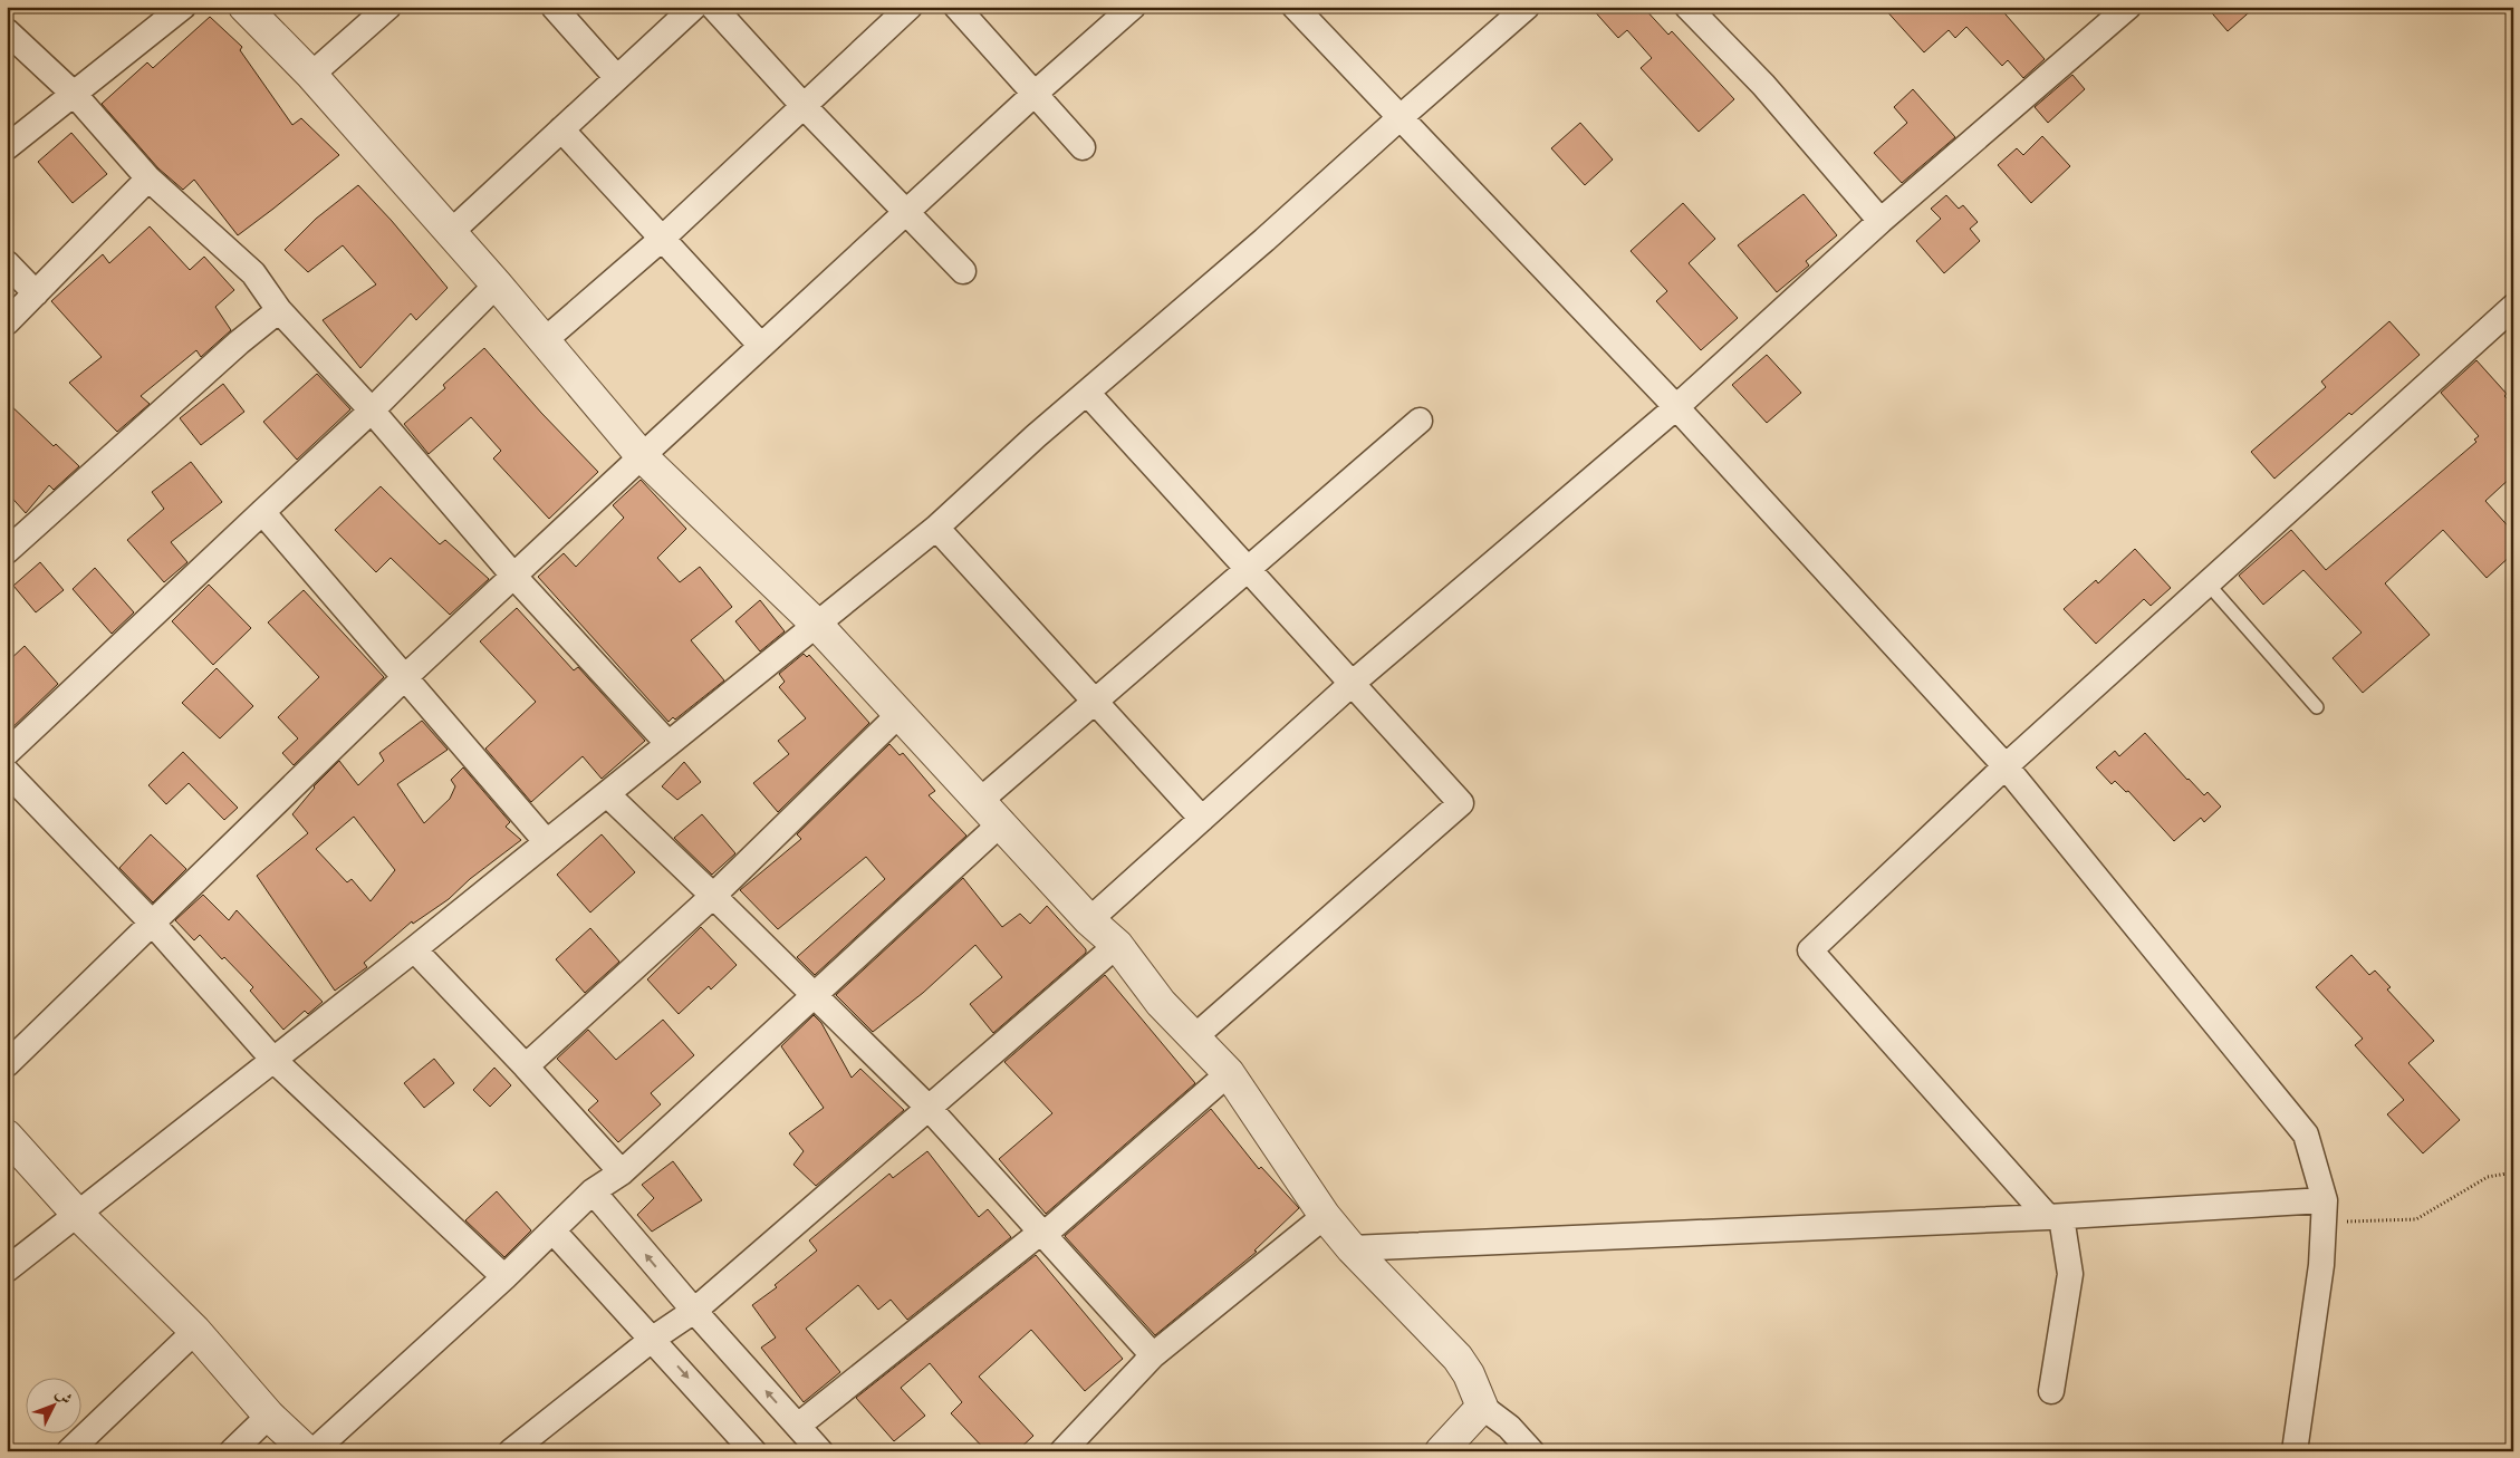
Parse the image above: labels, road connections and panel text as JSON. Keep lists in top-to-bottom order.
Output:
{
  "north": "top right"
}
